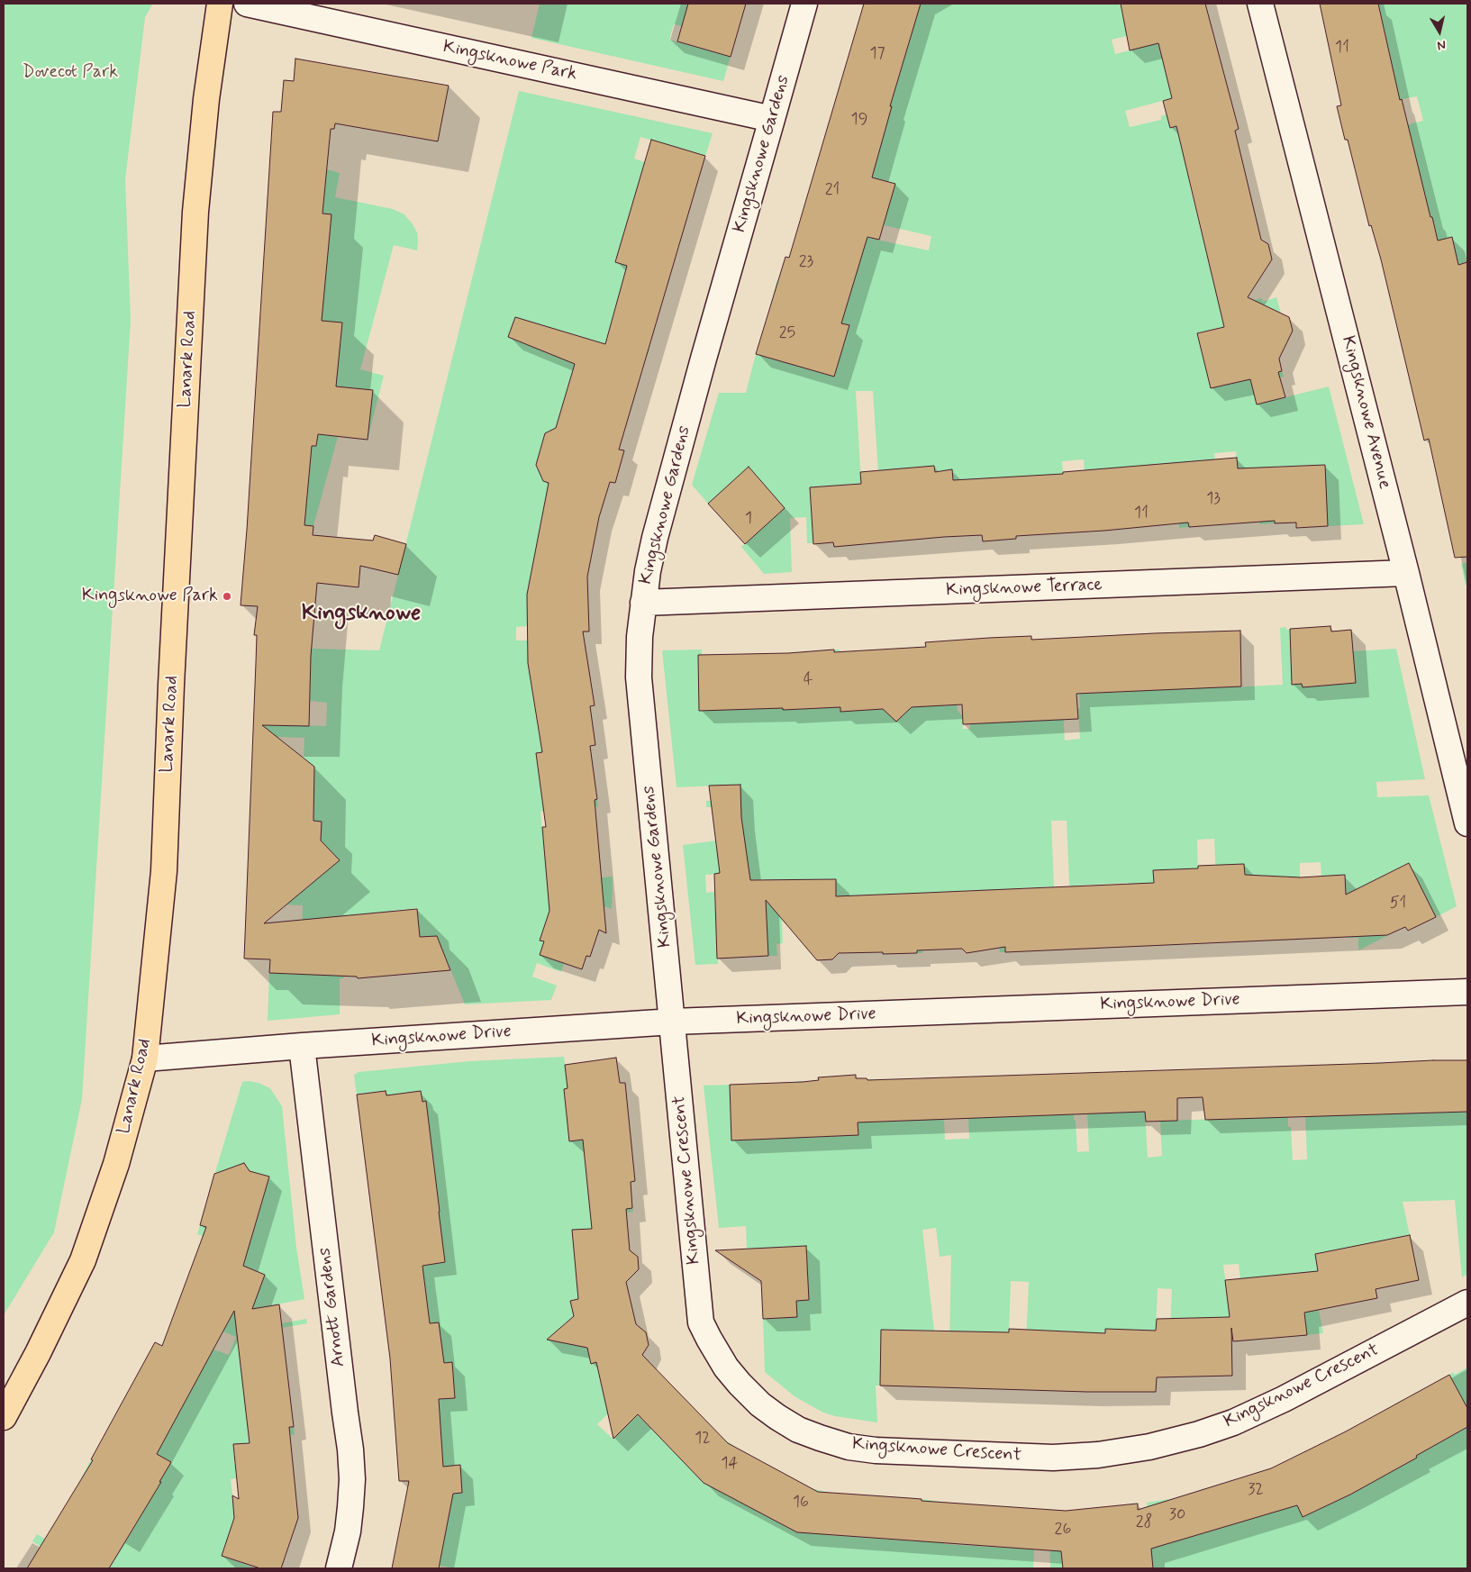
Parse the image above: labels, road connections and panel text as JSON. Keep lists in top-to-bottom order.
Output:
{
  "streets": {
    "main road": ["Lanark Road"],
    "street": [
      "Kingsknowe Park",
      "Kingsknowe Gardens",
      "Kingsknowe Avenue",
      "Kingsknowe Terrace",
      "Kingsknowe Drive",
      "Kingsknowe Crescent",
      "Arnott Gardens"
    ]
  },
  "crossings": [
    ["Kingsknowe Park", "Kingsknowe Gardens"],
    ["Kingsknowe Gardens", "Kingsknowe Terrace"],
    ["Kingsknowe Gardens", "Kingsknowe Drive"],
    ["Kingsknowe Gardens", "Kingsknowe Crescent"],
    ["Lanark Road", "Kingsknowe Drive"],
    ["Kingsknowe Avenue", "Kingsknowe Terrace"],
    ["Kingsknowe Drive", "Kingsknowe Crescent"],
    ["Kingsknowe Drive", "Arnott Gardens"]
  ],
  "districts": ["Kingsknowe"],
  "parks": ["Dovecot Park"],
  "places": ["Kingsknowe Park"],
  "house_numbers": [
    "11",
    "17",
    "19",
    "21",
    "23",
    "25",
    "13",
    "11",
    "1",
    "4",
    "51",
    "12",
    "14",
    "32",
    "16",
    "30",
    "28",
    "26"
  ],
  "north": "bottom"
}
